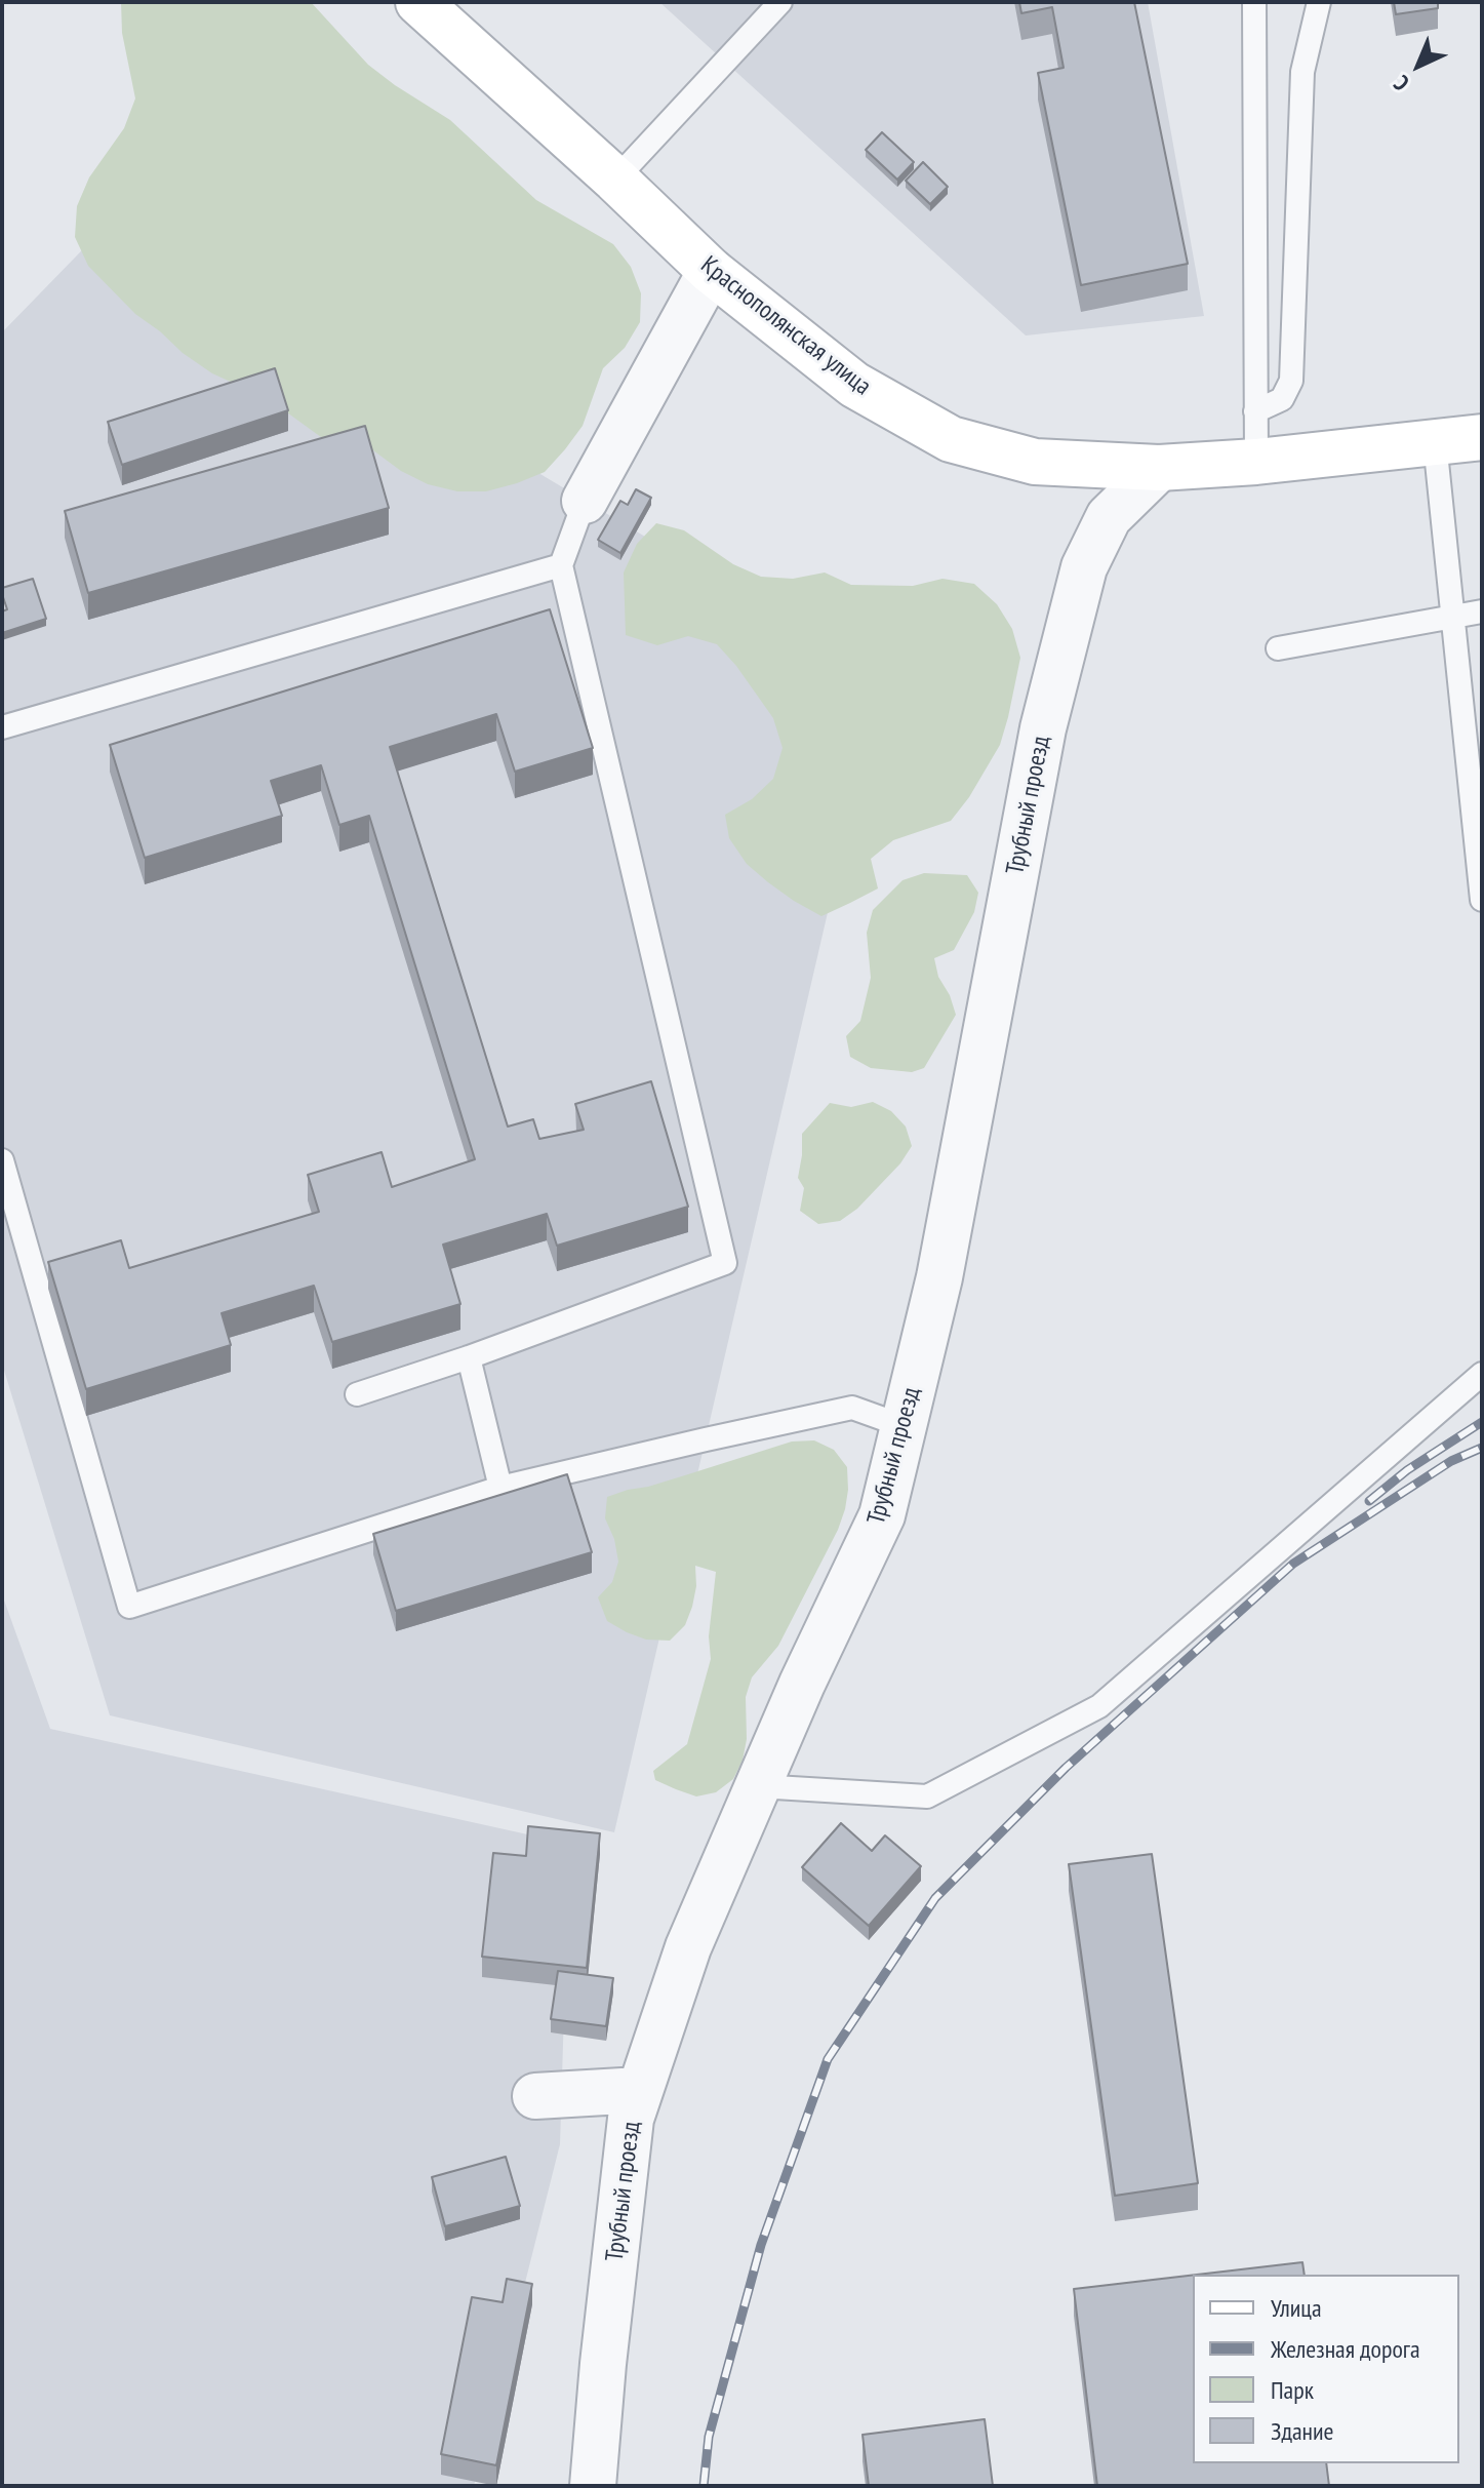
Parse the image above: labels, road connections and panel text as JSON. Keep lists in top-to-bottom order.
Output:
{
  "streets": {
    "main road": ["Краснополянская улица"],
    "street": ["Трубный проезд"]
  },
  "crossings": [
    ["Краснополянская улица", "Трубный проезд"]
  ],
  "legend": [
    "Улица",
    "Железная дорога",
    "Парк",
    "Здание"
  ],
  "north": "bottom left"
}
